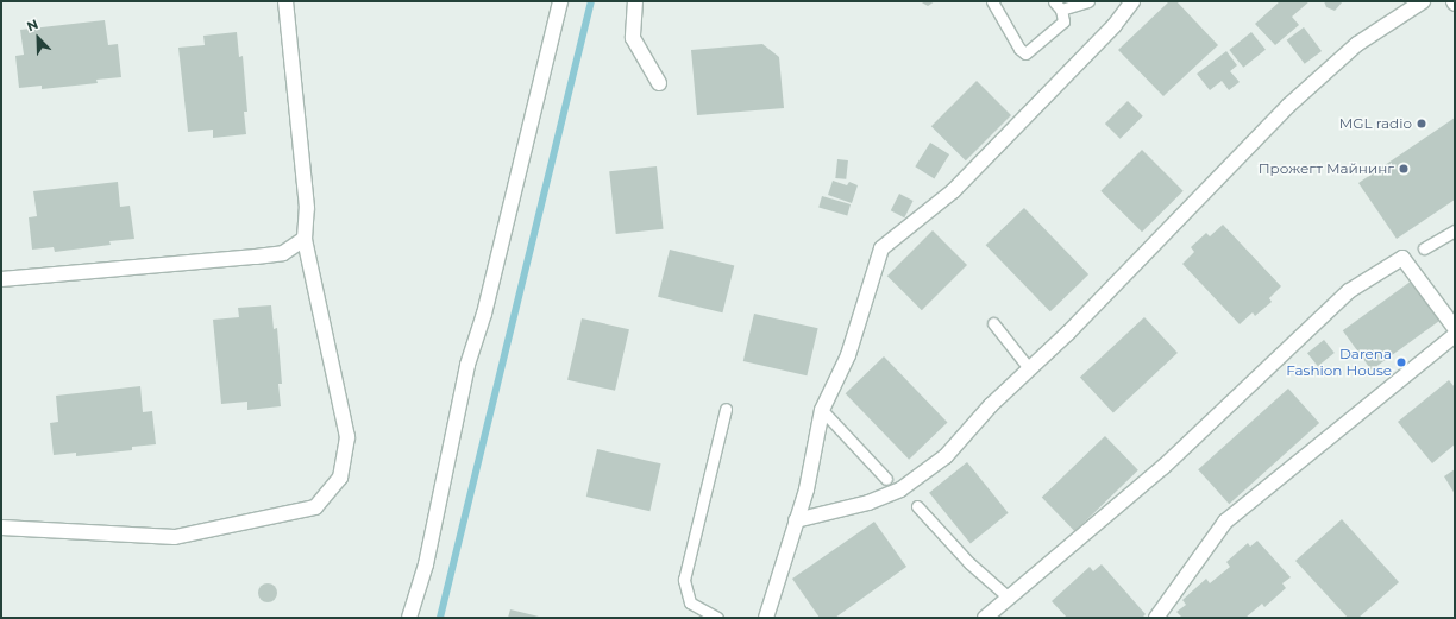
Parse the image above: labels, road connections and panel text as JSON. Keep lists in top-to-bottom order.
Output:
{
  "places": ["MGL radio", "Прожегт Майнинг", "Darena Fashion House"],
  "north": "top left"
}
